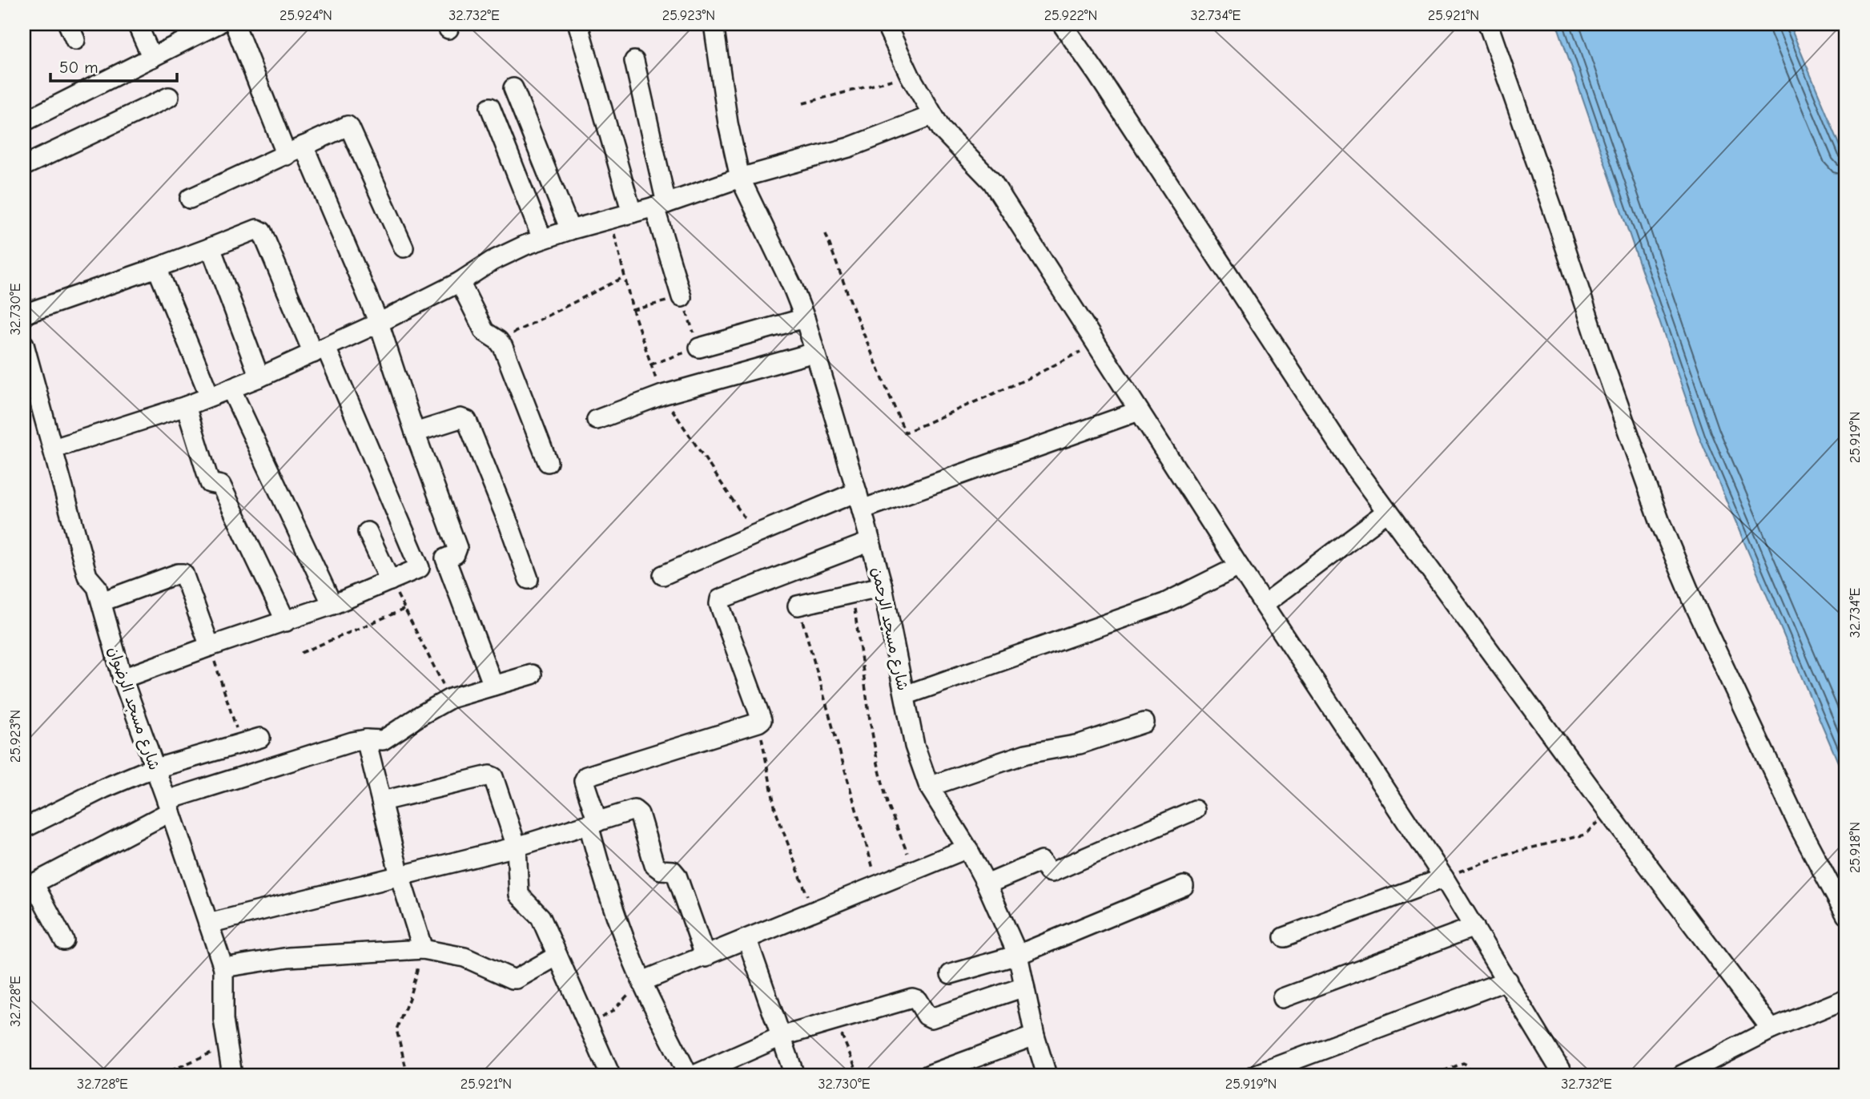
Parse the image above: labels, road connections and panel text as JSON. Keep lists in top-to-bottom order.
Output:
{
  "streets": {
    "street": ["شارع مسجد الرحمن", "شارع مسجد الرضوان"]
  },
  "scale_bar": "50 m",
  "coordinates": [
    "25.924°N",
    "32.732°E",
    "25.923°N",
    "25.922°N",
    "32.734°E",
    "25.921°N",
    "32.730°E",
    "25.919°N",
    "25.918°N",
    "32.728°E"
  ]
}
